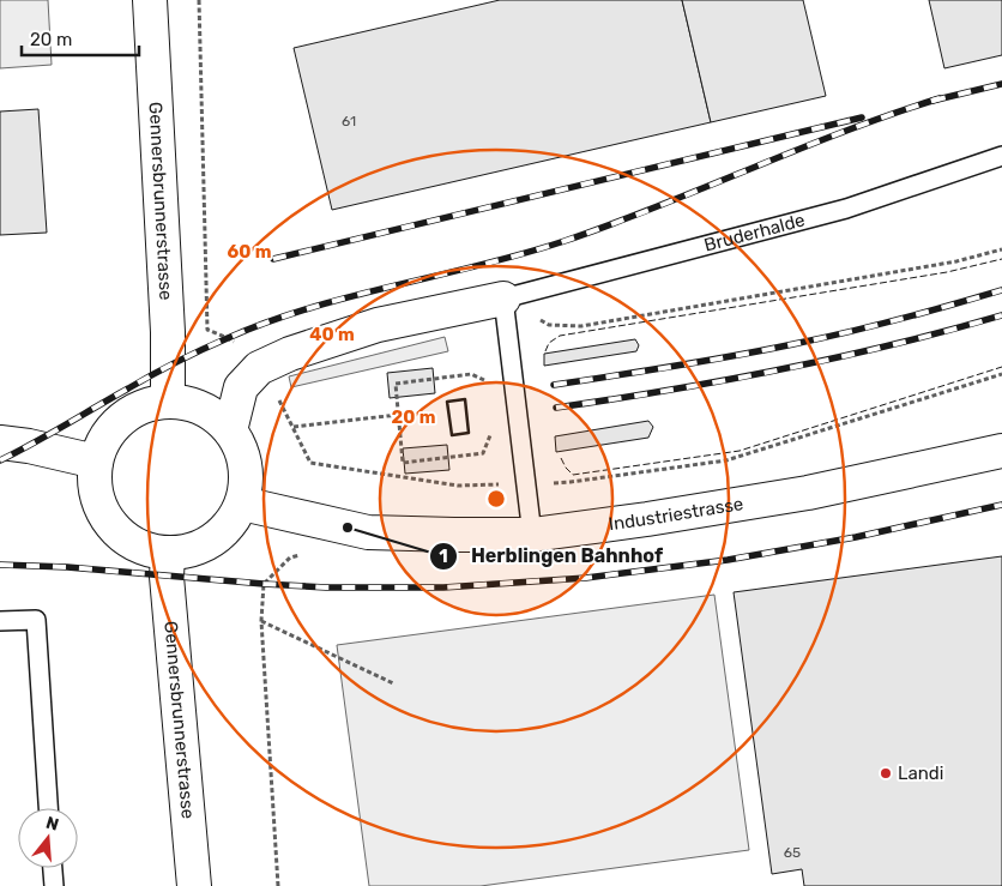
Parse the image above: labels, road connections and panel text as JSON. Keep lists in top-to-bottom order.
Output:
{
  "streets": {
    "street": ["Gennersbrunnerstrasse", "Bruderhalde", "Industriestrasse"]
  },
  "crossings": [
    ["Gennersbrunnerstrasse", "Bruderhalde"],
    ["Gennersbrunnerstrasse", "Industriestrasse"],
    ["Bruderhalde", "Industriestrasse"]
  ],
  "places": ["Herblingen Bahnhof", "Landi"],
  "house_numbers": ["61", "65"],
  "scale_bar": "20 m",
  "north": "top",
  "rings": ["60 m", "40 m", "20 m"]
}
